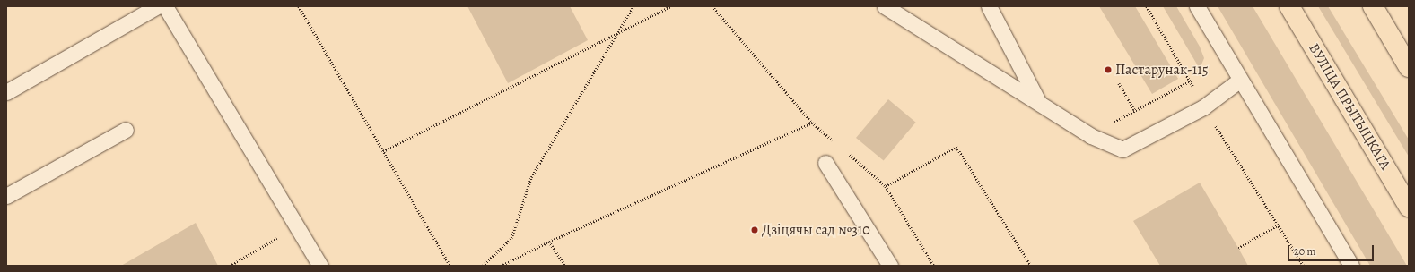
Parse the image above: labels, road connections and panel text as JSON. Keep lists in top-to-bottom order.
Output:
{
  "streets": {
    "main road": ["ВУЛІЦА ПРЫТЫЦКАГА"]
  },
  "places": ["Пастарунак-115", "Дзіцячы сад №310"],
  "scale_bar": "20 m"
}
